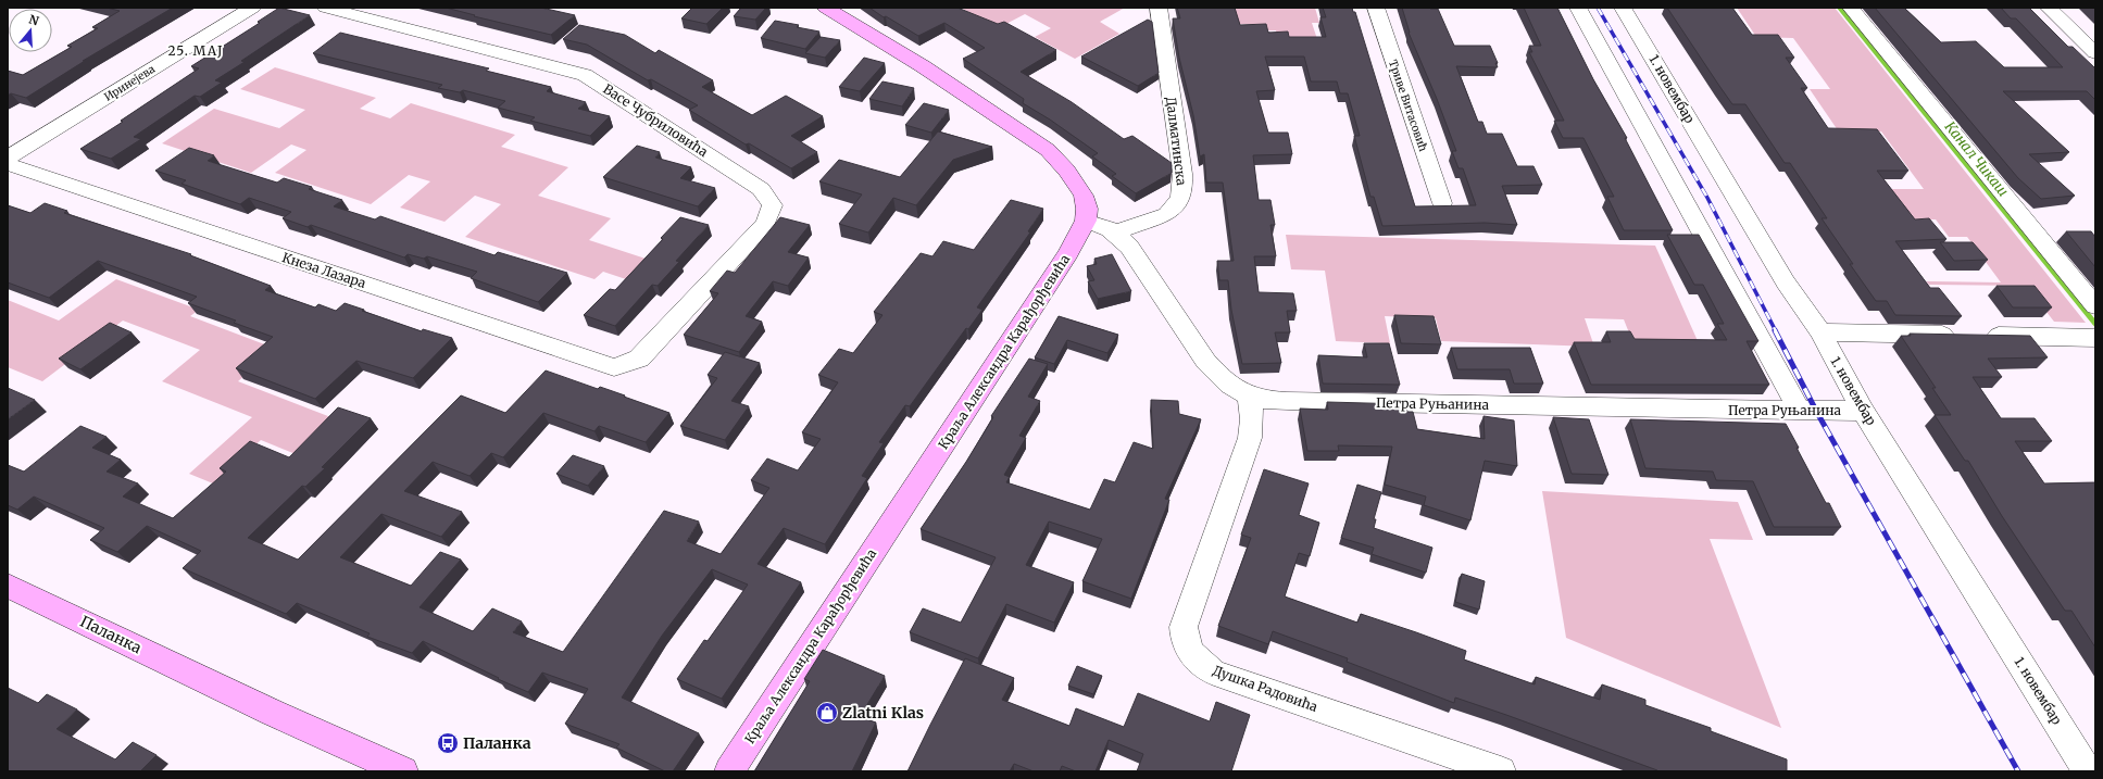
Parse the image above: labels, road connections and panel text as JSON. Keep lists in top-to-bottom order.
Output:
{
  "streets": {
    "street": [
      "Иринејева",
      "1. новембар",
      "Триве Витасовић",
      "Васе Чубриловића",
      "Далматинска",
      "Кнеза Лазара",
      "Краља Александра Карађорђевића",
      "Петра Руњанина",
      "Паланка",
      "Душка Радовића"
    ]
  },
  "crossings": [
    ["1. новембар", "Петра Руњанина"],
    ["Васе Чубриловића", "Кнеза Лазара"],
    ["Далматинска", "Петра Руњанина"],
    ["Краља Александра Карађорђевића", "Петра Руњанина"],
    ["Петра Руњанина", "Душка Радовића"]
  ],
  "districts": ["25. МАЈ"],
  "water": ["Канал Чикаш"],
  "places": {
    "shop": ["Zlatni Klas"],
    "bus stop": ["Паланка"]
  },
  "north": "top"
}
